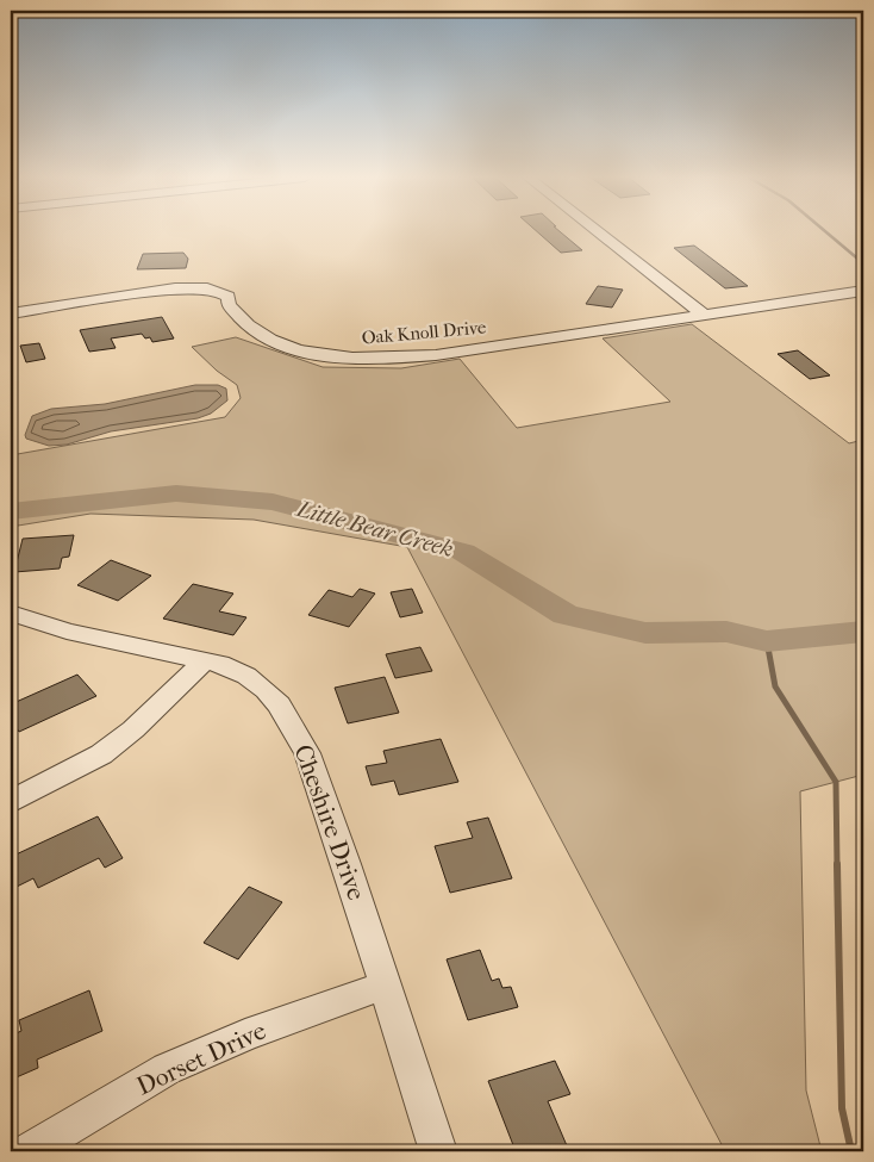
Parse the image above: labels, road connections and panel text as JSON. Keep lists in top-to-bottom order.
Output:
{
  "streets": {
    "street": ["Oak Knoll Drive", "Cheshire Drive", "Dorset Drive"]
  },
  "crossings": [
    ["Cheshire Drive", "Dorset Drive"]
  ],
  "water": ["Little Bear Creek"]
}
